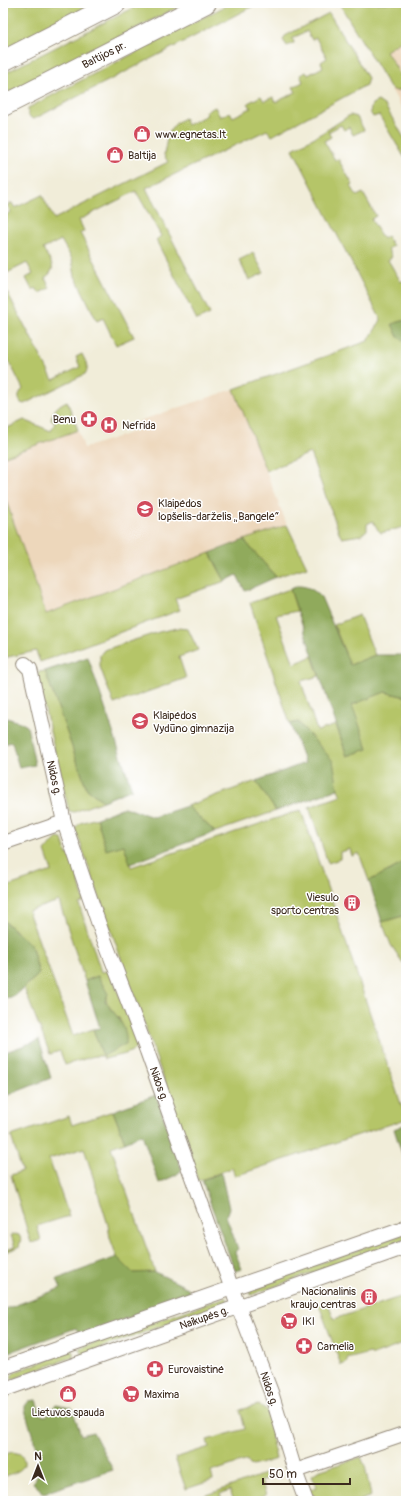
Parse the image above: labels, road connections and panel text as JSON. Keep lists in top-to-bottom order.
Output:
{
  "streets": {
    "highway": ["Baltijos pr."],
    "street": ["Nidos g.", "Naikupės g."]
  },
  "crossings": [
    ["Nidos g.", "Naikupės g."]
  ],
  "places": {
    "shop": ["www.egnetas.lt", "Baltija", "Lietuvos spauda"],
    "pharmacy": ["Benu", "Camelia", "Eurovaistinė"],
    "hospital": ["Nefrida"],
    "school or university": ["Klaipėdos lopšelis-darželis „Bangelė“", "Klaipėdos Vydūno gimnazija"],
    "building": ["Viesulo sporto centras", "Nacionalinis kraujo centras"],
    "supermarket": ["IKI", "Maxima"]
  },
  "scale_bar": "50 m",
  "north": "top"
}
